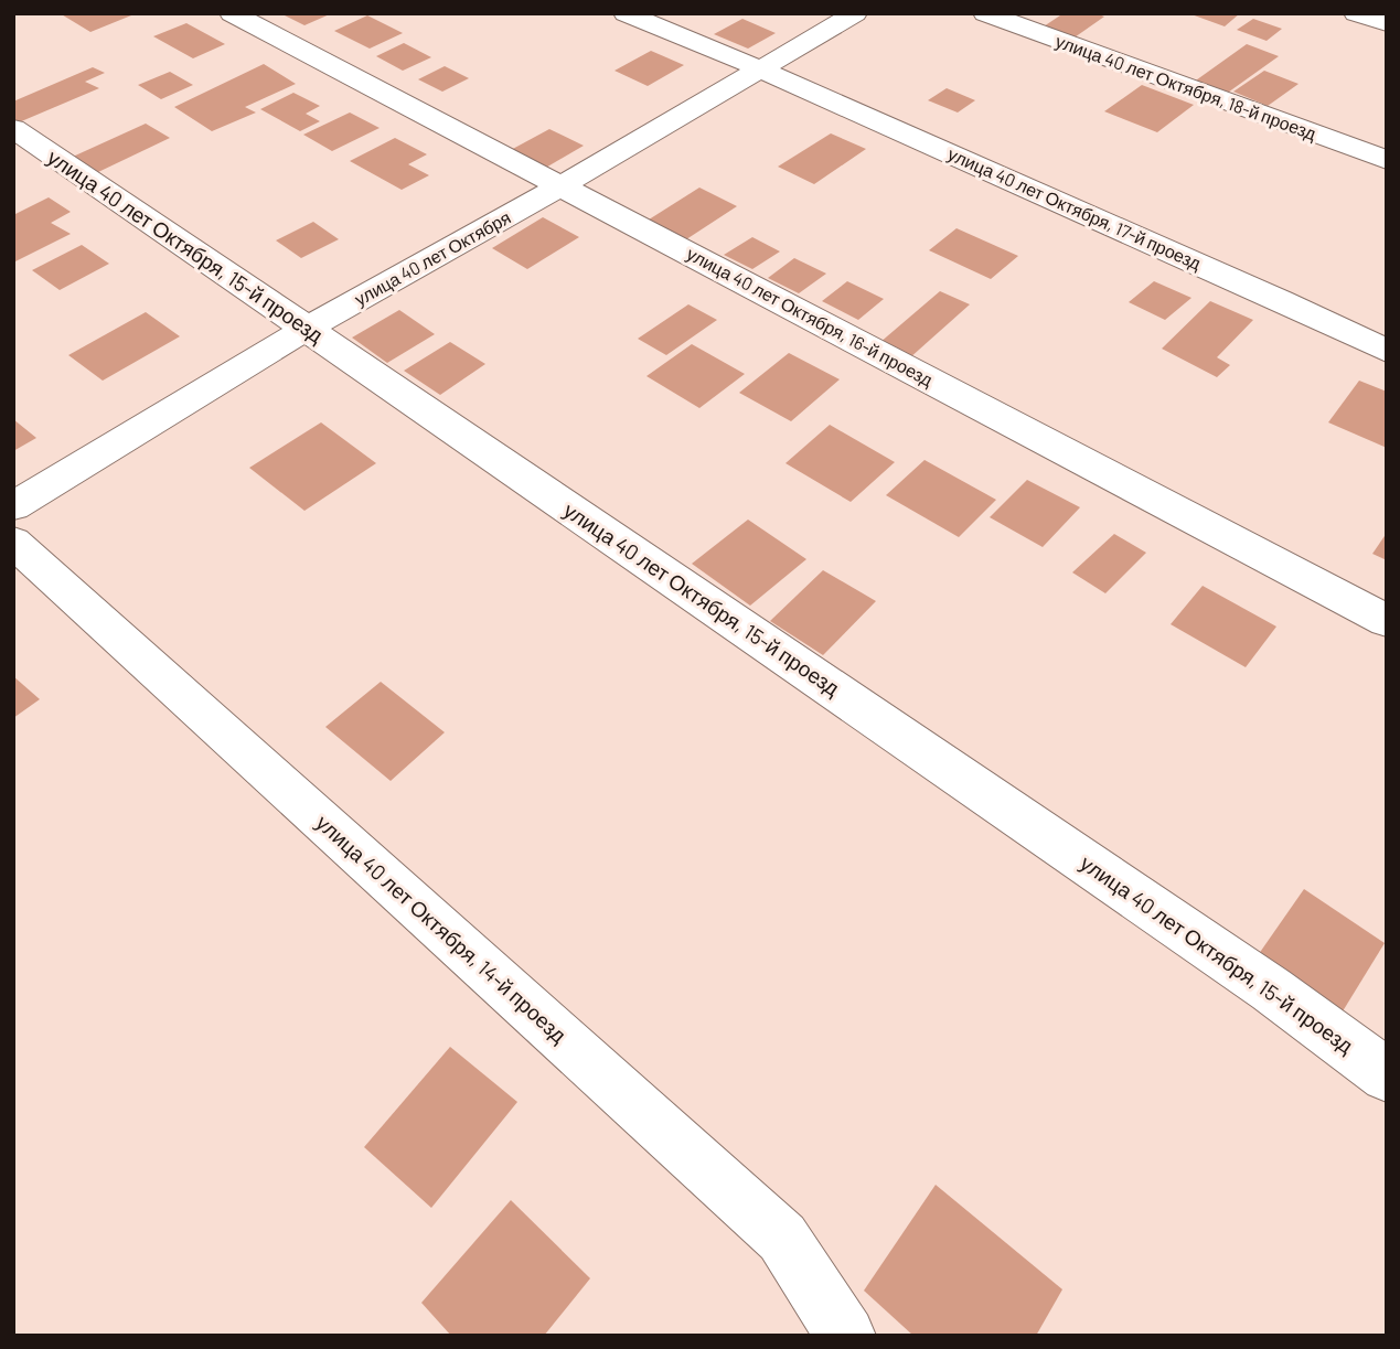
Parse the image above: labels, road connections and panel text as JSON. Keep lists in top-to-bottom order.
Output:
{
  "streets": {
    "street": [
      "улица 40 лет Октября, 18-й проезд",
      "улица 40 лет Октября, 17-й проезд",
      "улица 40 лет Октября, 15-й проезд",
      "улица 40 лет Октября",
      "улица 40 лет Октября, 16-й проезд",
      "улица 40 лет Октября, 14-й проезд"
    ]
  },
  "crossings": [
    ["улица 40 лет Октября, 17-й проезд", "улица 40 лет Октября"],
    ["улица 40 лет Октября, 15-й проезд", "улица 40 лет Октября"],
    ["улица 40 лет Октября", "улица 40 лет Октября, 16-й проезд"]
  ]
}
